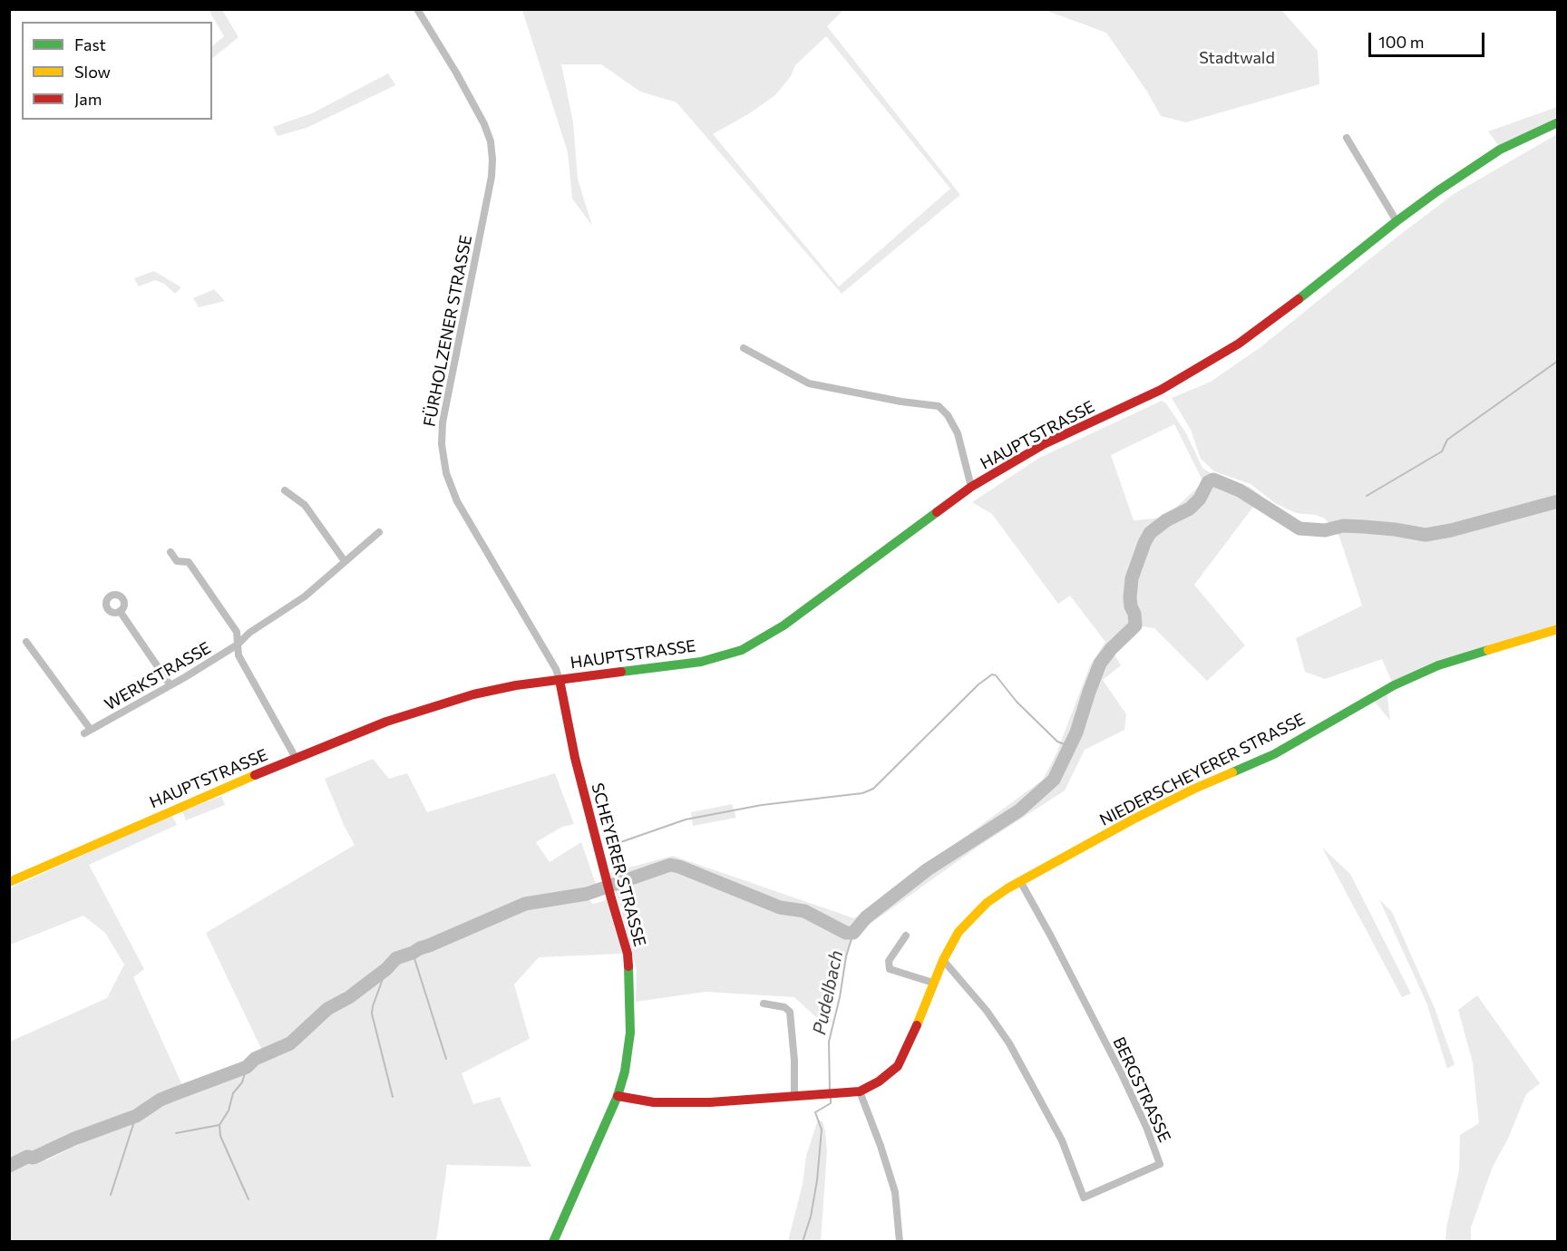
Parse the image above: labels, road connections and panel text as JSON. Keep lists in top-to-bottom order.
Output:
{
  "streets": {
    "main road": ["HAUPTSTRASSE", "NIEDERSCHEYERER STRASSE", "SCHEYERER STRASSE"],
    "street": ["FÜRHOLZENER STRASSE", "WERKSTRASSE", "BERGSTRASSE"]
  },
  "crossings": [
    ["FÜRHOLZENER STRASSE", "HAUPTSTRASSE"],
    ["FÜRHOLZENER STRASSE", "SCHEYERER STRASSE"],
    ["HAUPTSTRASSE", "WERKSTRASSE"],
    ["HAUPTSTRASSE", "SCHEYERER STRASSE"],
    ["NIEDERSCHEYERER STRASSE", "SCHEYERER STRASSE"],
    ["NIEDERSCHEYERER STRASSE", "BERGSTRASSE"]
  ],
  "water": ["Pudelbach"],
  "parks": ["Stadtwald"],
  "legend": ["Fast", "Slow", "Jam"],
  "scale_bar": "100 m"
}
